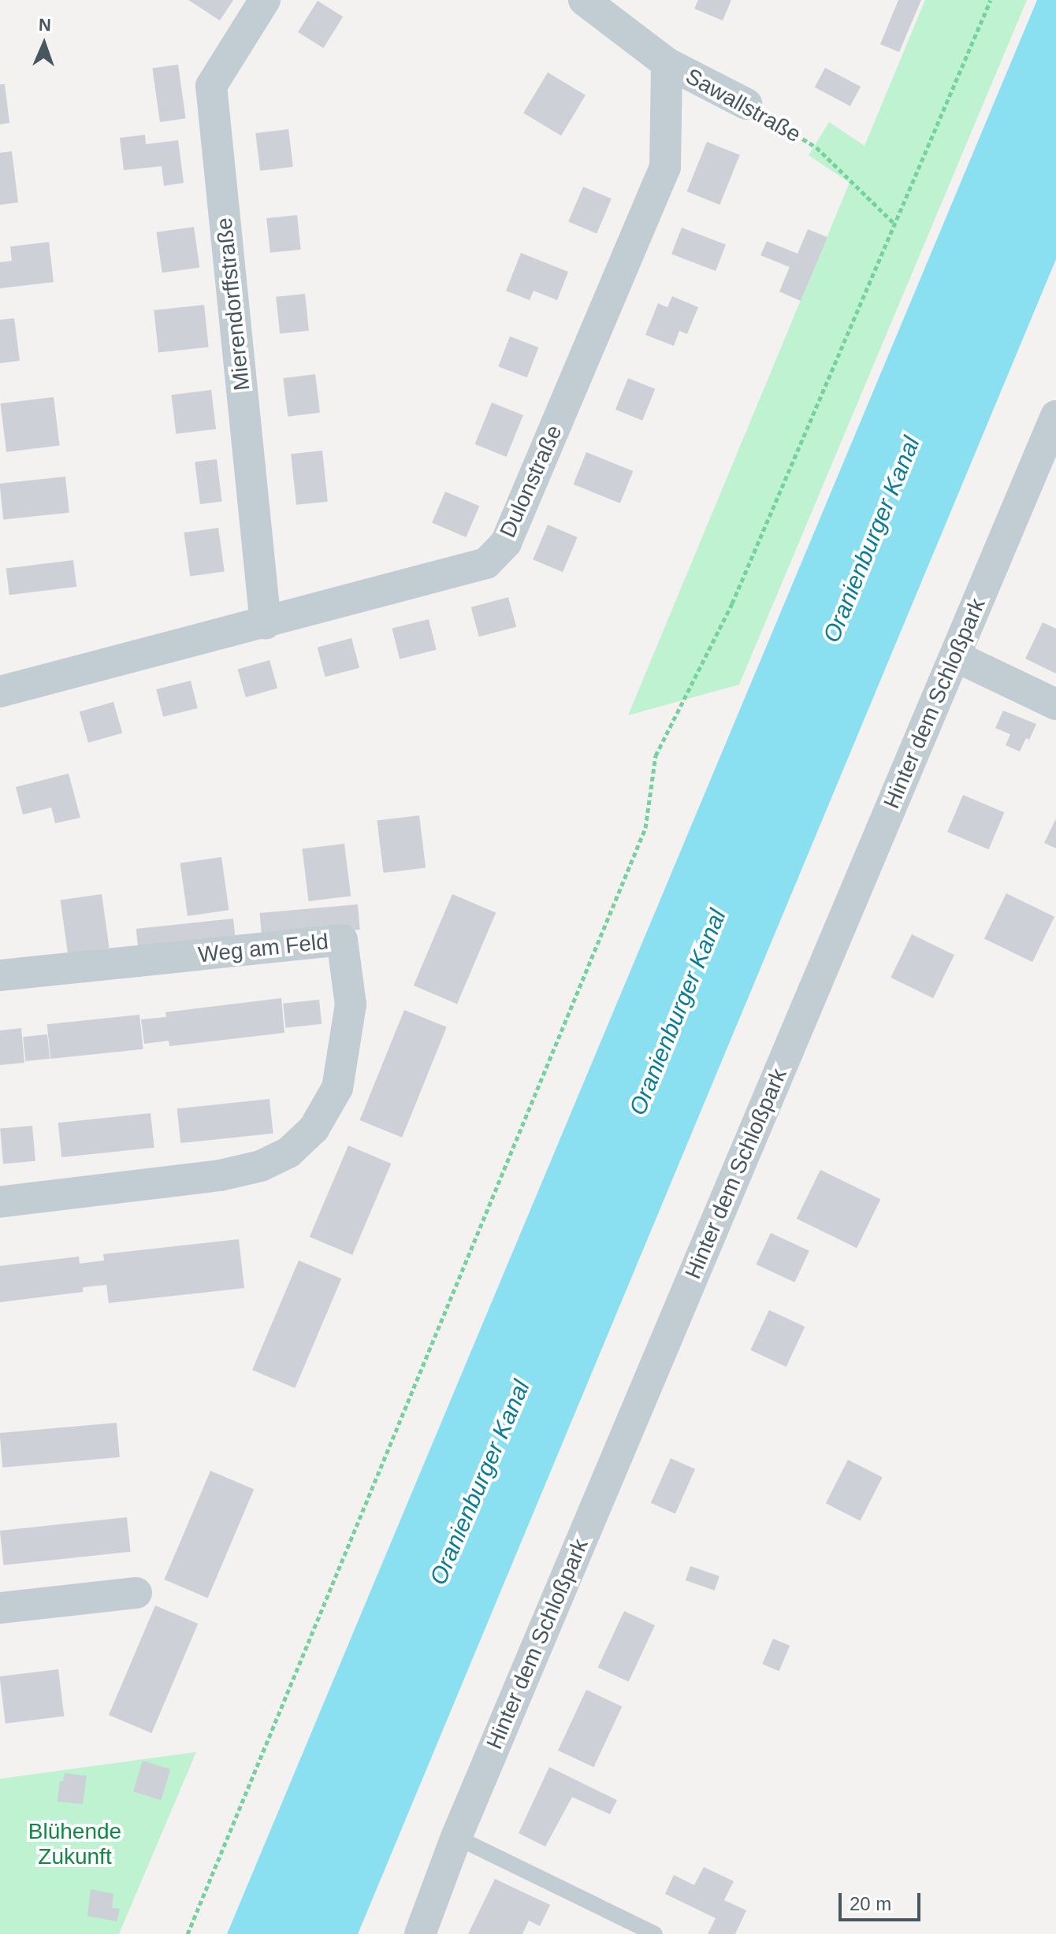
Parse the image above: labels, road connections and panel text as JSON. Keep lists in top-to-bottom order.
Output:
{
  "streets": {
    "street": [
      "Sawallstraße",
      "Mierendorffstraße",
      "Dulonstraße",
      "Hinter dem Schloßpark",
      "Weg am Feld"
    ]
  },
  "crossings": [
    ["Sawallstraße", "Dulonstraße"],
    ["Mierendorffstraße", "Dulonstraße"]
  ],
  "water": ["Oranienburger Kanal"],
  "parks": ["Blühende Zukunft"],
  "scale_bar": "20 m",
  "north": "top"
}
